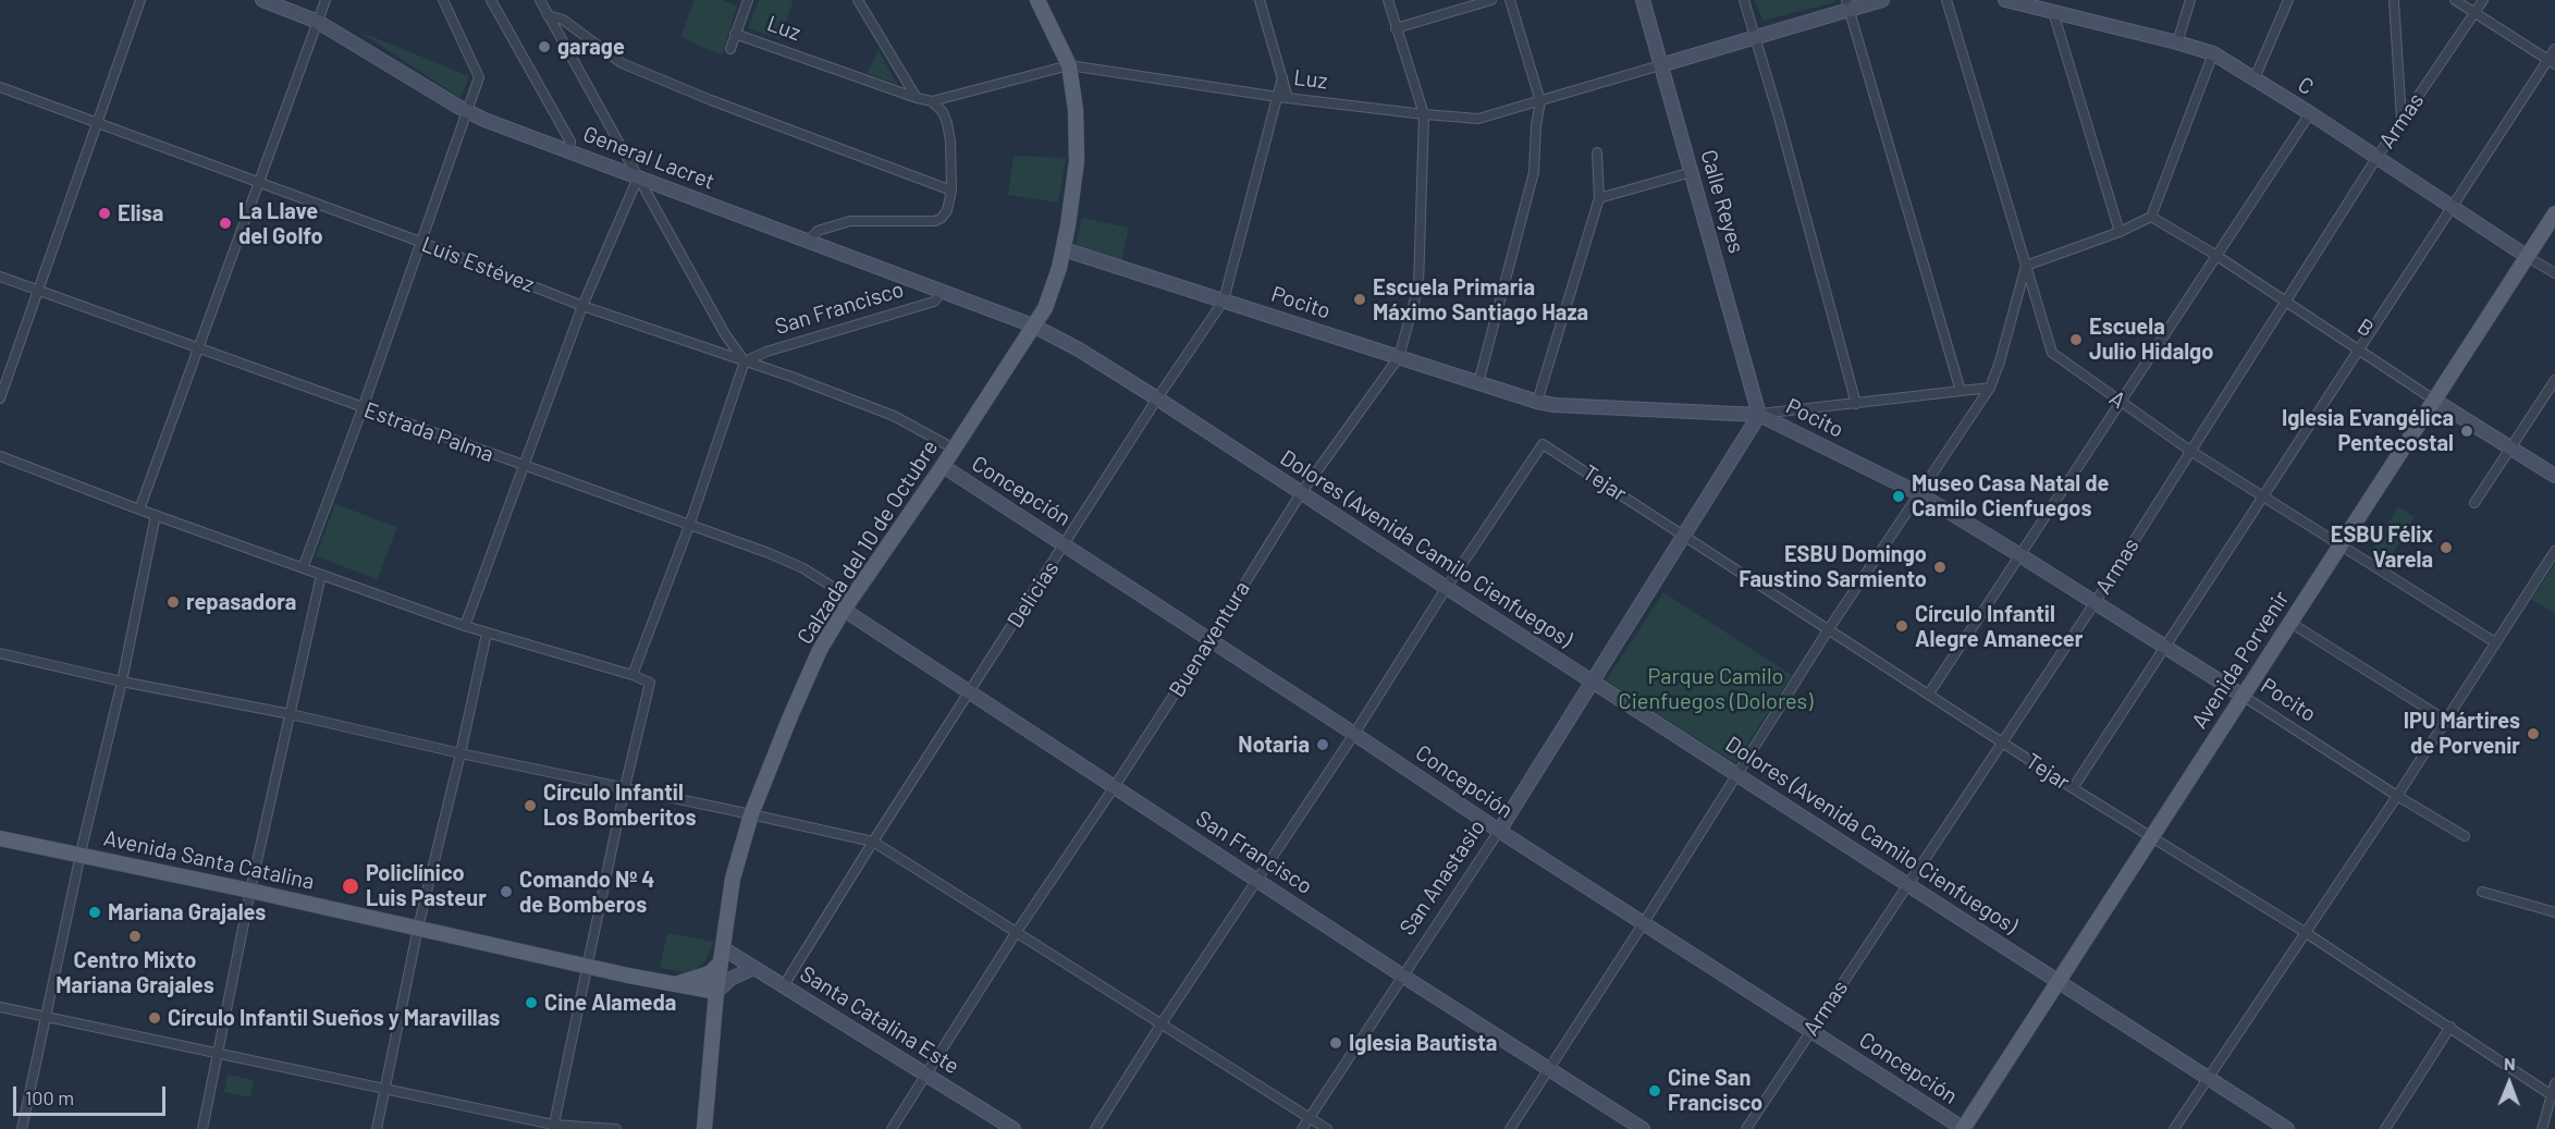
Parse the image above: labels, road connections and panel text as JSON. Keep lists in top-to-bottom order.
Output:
{
  "streets": {
    "main road": ["Calzada del 10 de Octubre", "Avenida Porvenir", "Avenida Santa Catalina"],
    "street": [
      "Luz",
      "C",
      "Armas",
      "General Lacret",
      "Calle Reyes",
      "Luis Estévez",
      "Pocito",
      "San Francisco",
      "B",
      "A",
      "Estrada Palma",
      "Tejar",
      "Concepción",
      "Dolores (Avenida Camilo Cienfuegos)",
      "Delicias",
      "Buenaventura",
      "San Anastasio",
      "Santa Catalina Este"
    ]
  },
  "crossings": [
    ["Luz", "Calle Reyes"],
    ["Luz", "Calzada del 10 de Octubre"],
    ["Luz", "Delicias"],
    ["Luz", "Buenaventura"],
    ["C", "Armas"],
    ["C", "Avenida Porvenir"],
    ["Armas", "Pocito"],
    ["Armas", "B"],
    ["Armas", "A"],
    ["Armas", "Tejar"],
    ["Armas", "Concepción"],
    ["Armas", "Dolores (Avenida Camilo Cienfuegos)"],
    ["General Lacret", "San Francisco"],
    ["General Lacret", "Calzada del 10 de Octubre"],
    ["General Lacret", "Dolores (Avenida Camilo Cienfuegos)"],
    ["Calle Reyes", "Pocito"],
    ["Calle Reyes", "San Anastasio"],
    ["Luis Estévez", "San Francisco"],
    ["Luis Estévez", "Calzada del 10 de Octubre"],
    ["Pocito", "Calzada del 10 de Octubre"],
    ["Pocito", "Delicias"],
    ["Pocito", "Buenaventura"],
    ["Pocito", "Avenida Porvenir"],
    ["Pocito", "San Anastasio"],
    ["San Francisco", "Estrada Palma"],
    ["San Francisco", "Calzada del 10 de Octubre"],
    ["San Francisco", "Delicias"],
    ["San Francisco", "Buenaventura"],
    ["San Francisco", "San Anastasio"],
    ["B", "Avenida Porvenir"],
    ["A", "Avenida Porvenir"],
    ["Estrada Palma", "Calzada del 10 de Octubre"],
    ["Tejar", "Dolores (Avenida Camilo Cienfuegos)"],
    ["Tejar", "Avenida Porvenir"],
    ["Tejar", "San Anastasio"],
    ["Concepción", "Calzada del 10 de Octubre"],
    ["Concepción", "Delicias"],
    ["Concepción", "Buenaventura"],
    ["Concepción", "Avenida Porvenir"],
    ["Concepción", "San Anastasio"],
    ["Calzada del 10 de Octubre", "Dolores (Avenida Camilo Cienfuegos)"],
    ["Calzada del 10 de Octubre", "Avenida Santa Catalina"],
    ["Calzada del 10 de Octubre", "Santa Catalina Este"],
    ["Dolores (Avenida Camilo Cienfuegos)", "Delicias"],
    ["Dolores (Avenida Camilo Cienfuegos)", "Buenaventura"],
    ["Dolores (Avenida Camilo Cienfuegos)", "Avenida Porvenir"],
    ["Dolores (Avenida Camilo Cienfuegos)", "San Anastasio"],
    ["Delicias", "Santa Catalina Este"],
    ["Buenaventura", "Santa Catalina Este"]
  ],
  "parks": ["Parque Camilo Cienfuegos (Dolores)"],
  "places": [
    "garage",
    "Elisa",
    "La Llave del Golfo",
    "Escuela Primaria Máximo Santiago Haza",
    "Escuela Julio Hidalgo",
    "Iglesia Evangélica Pentecostal",
    "Museo Casa Natal de Camilo Cienfuegos",
    "ESBU Félix Varela",
    "ESBU Domingo Faustino Sarmiento",
    "repasadora",
    "Círculo Infantil Alegre Amanecer",
    "IPU Mártires de Porvenir",
    "Notaria",
    "Círculo Infantil Los Bomberitos",
    "Policlínico Luis Pasteur",
    "Comando Nº 4 de Bomberos",
    "Mariana Grajales",
    "Centro Mixto Mariana Grajales",
    "Cine Alameda",
    "Círculo Infantil Sueños y Maravillas",
    "Iglesia Bautista",
    "Cine San Francisco"
  ],
  "scale_bar": "100 m",
  "north": "top"
}
